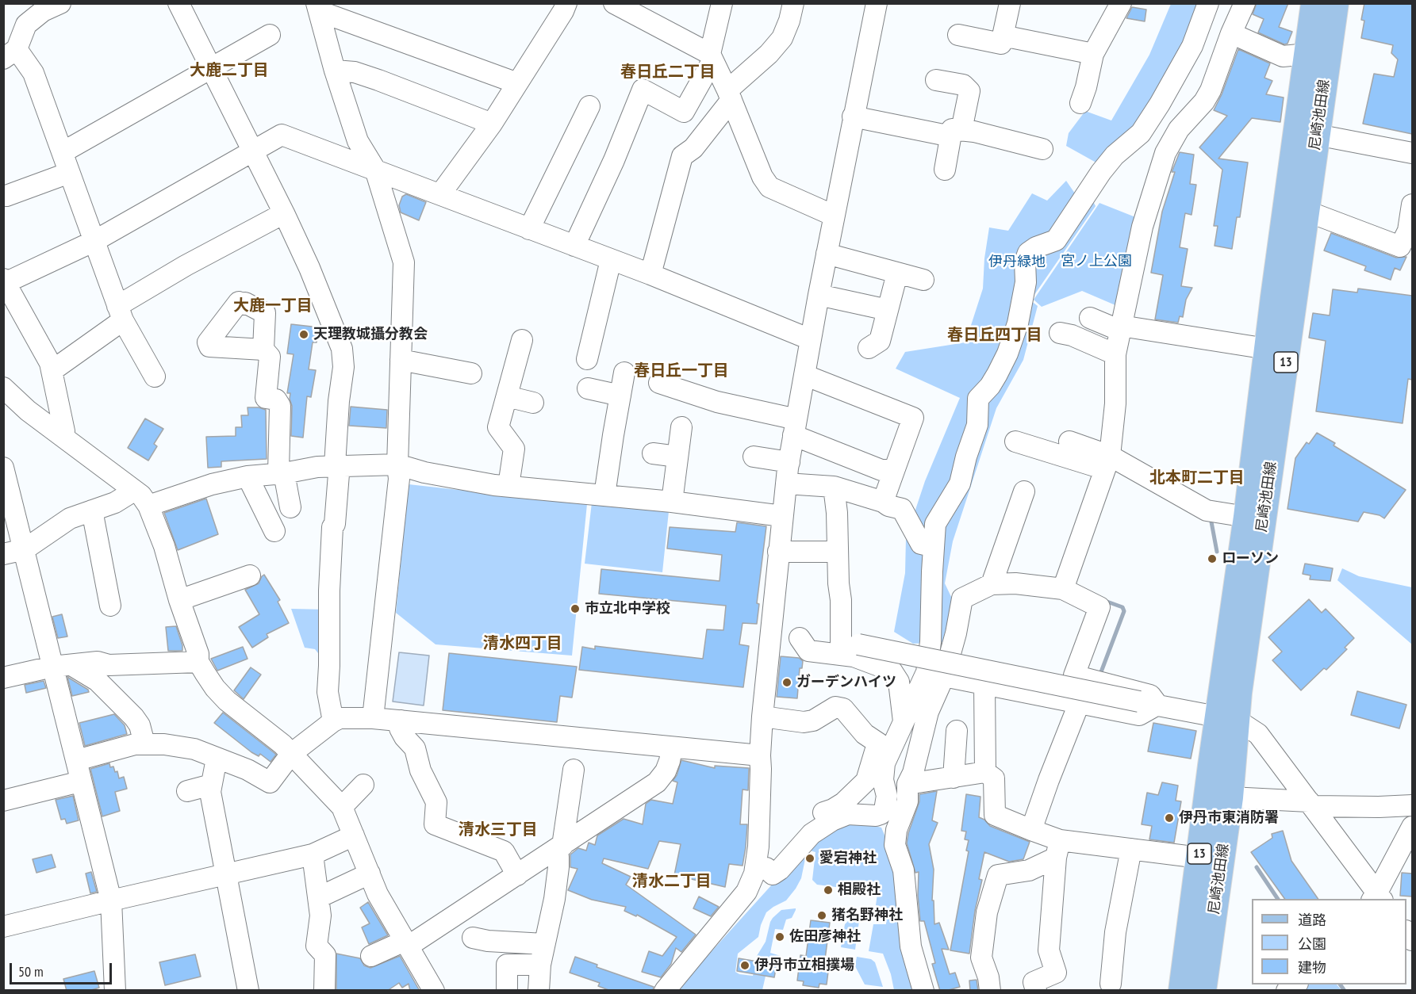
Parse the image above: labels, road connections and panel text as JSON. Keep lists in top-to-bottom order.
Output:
{
  "streets": {
    "main road": ["尼崎池田線", "13"]
  },
  "districts": [
    "大鹿二丁目",
    "春日丘二丁目",
    "大鹿一丁目",
    "春日丘四丁目",
    "春日丘一丁目",
    "北本町二丁目",
    "清水四丁目",
    "清水三丁目",
    "清水二丁目"
  ],
  "parks": ["宮ノ上公園", "伊丹緑地"],
  "places": [
    "天理教城攝分教会",
    "ローソン",
    "市立北中学校",
    "ガーデンハイツ",
    "伊丹市東消防署",
    "愛宕神社",
    "相殿社",
    "猪名野神社",
    "佐田彦神社",
    "伊丹市立相撲場"
  ],
  "legend": ["道路", "公園", "建物"],
  "scale_bar": "50 m"
}
